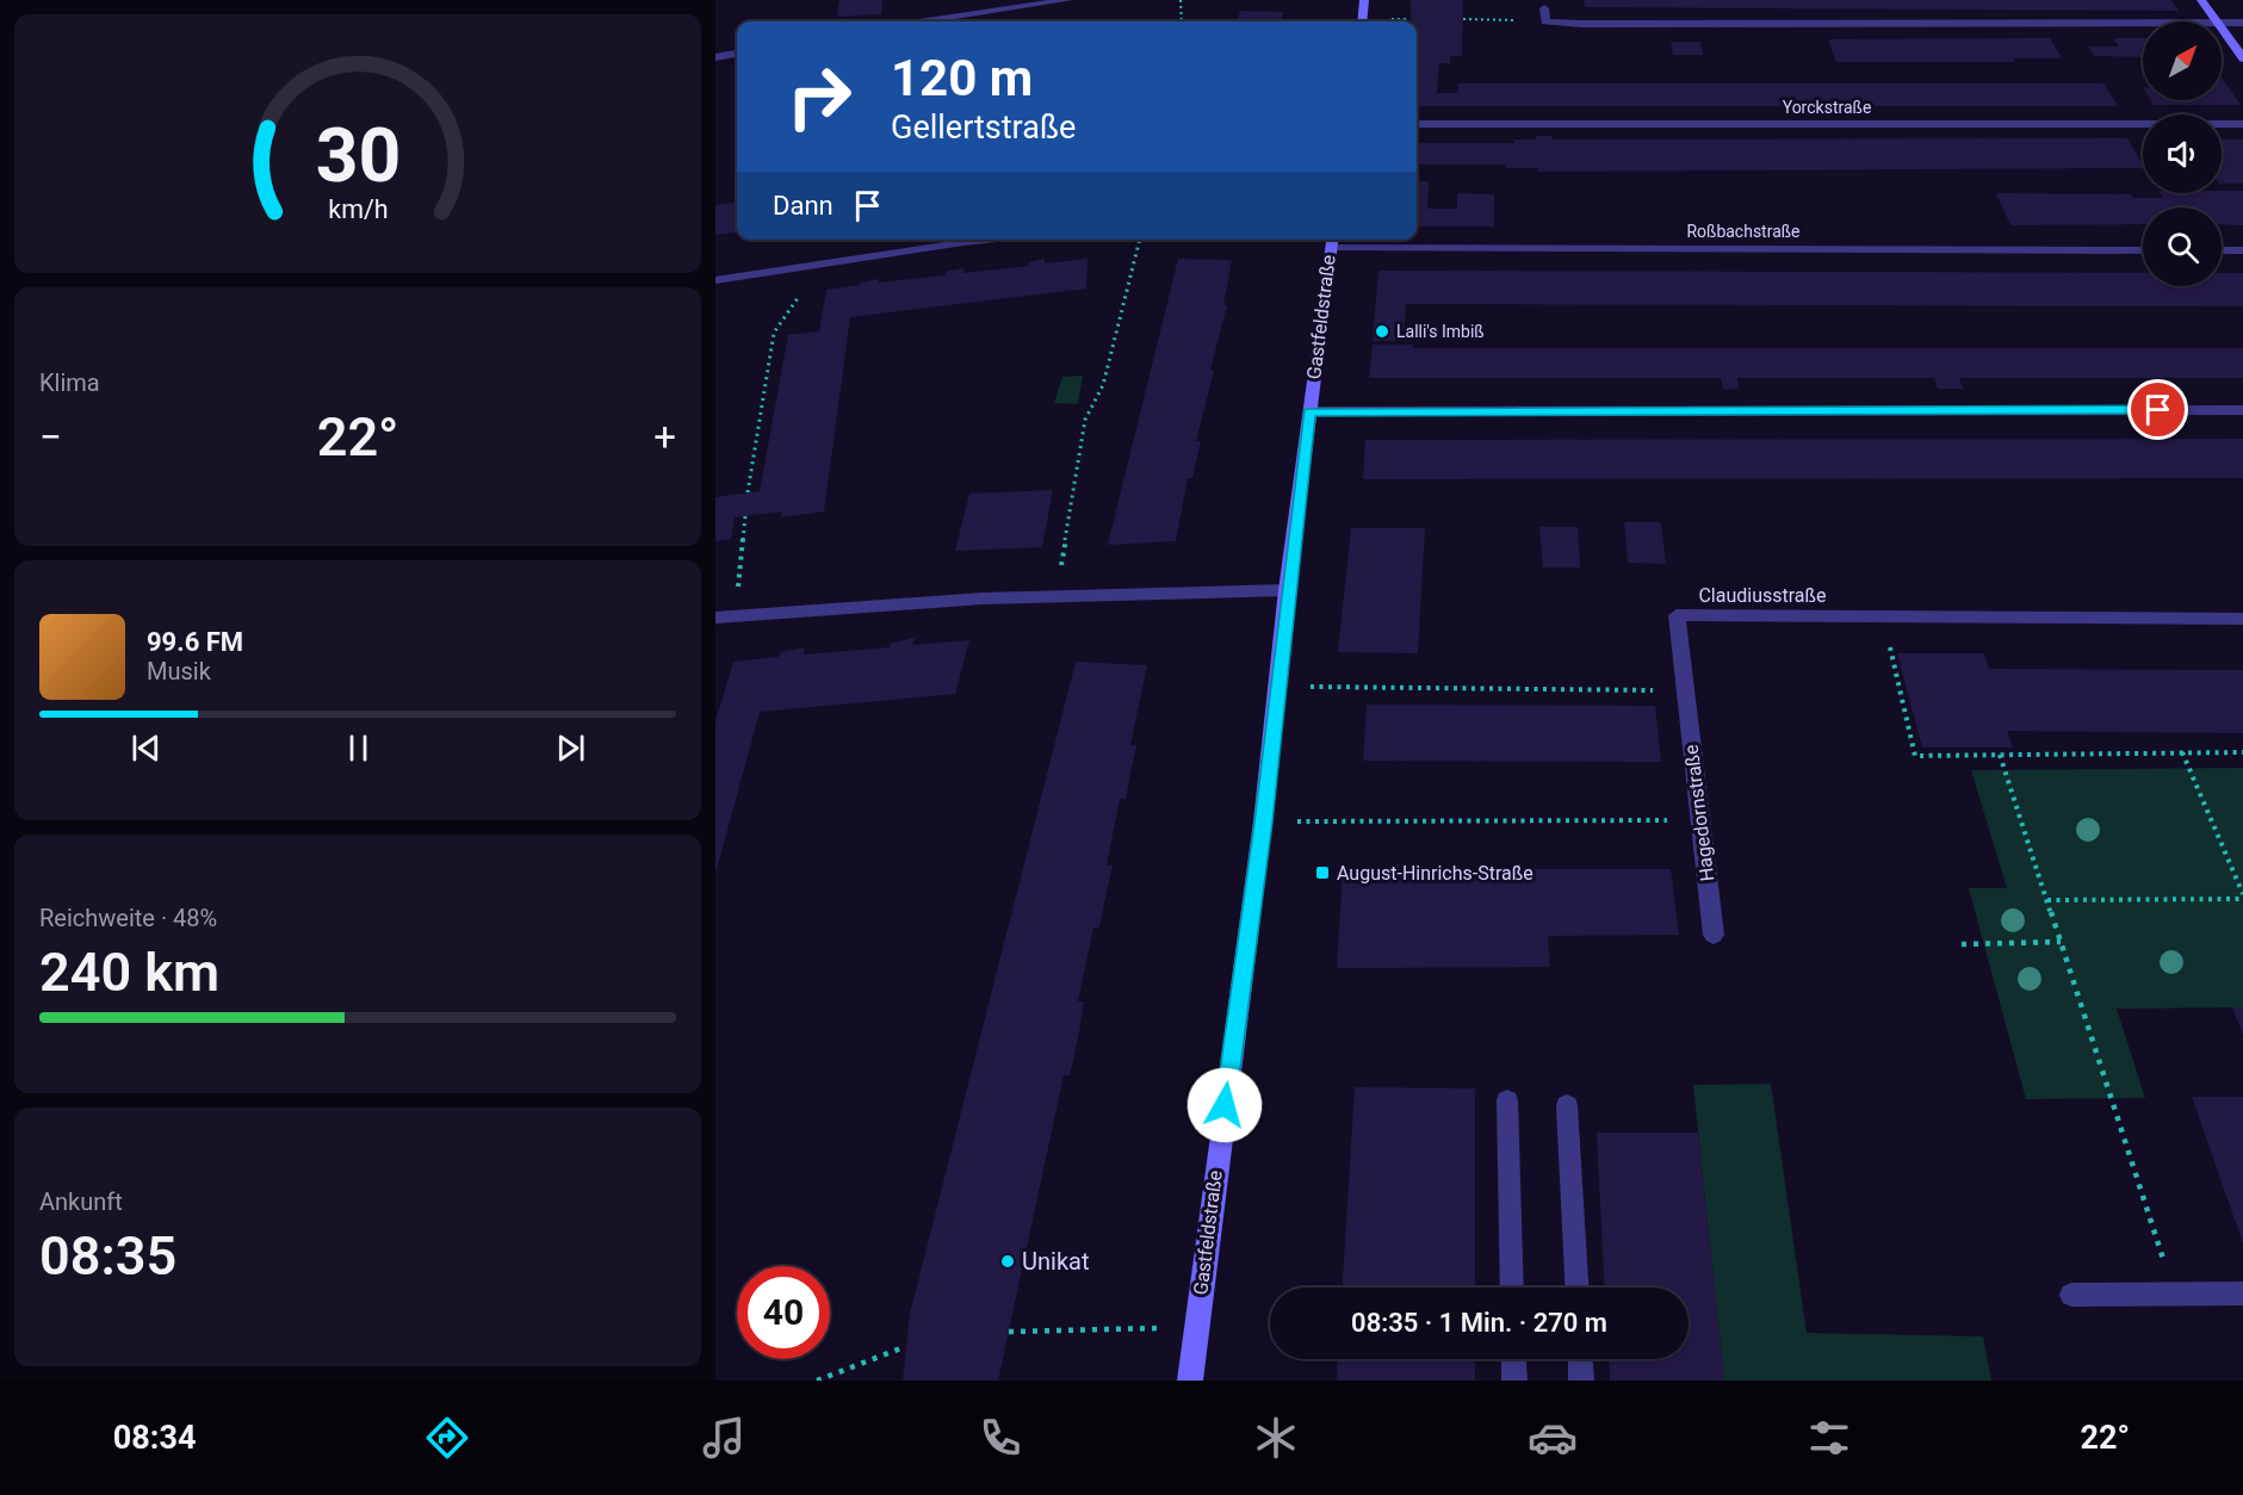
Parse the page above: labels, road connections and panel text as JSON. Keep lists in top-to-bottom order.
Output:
{
  "streets": {
    "street": [
      "Yorckstraße",
      "Roßbachstraße",
      "Gastfeldstraße",
      "Claudiusstraße",
      "Hagedornstraße"
    ]
  },
  "crossings": [
    ["Roßbachstraße", "Gastfeldstraße"],
    ["Claudiusstraße", "Hagedornstraße"]
  ],
  "places": {
    "other": ["Lalli's Imbiß", "Unikat"],
    "transit": ["August-Hinrichs-Straße"]
  },
  "north": "top right",
  "page": {
    "turn": ["120 m", "Gellertstraße"],
    "then": "Dann",
    "tile": [
      "Klima",
      ["Reichweite · 48%", "240 km"],
      ["Ankunft", "08:35"]
    ],
    "heat": ["−", "22°", "+"],
    "song": ["99.6 FM", "Musik"],
    "limit": "40",
    "trip": "08:35 · 1 Min. · 270 m",
    "tabs": ["08:34", "22°"],
    "gauge": ["30", "km/h"]
  }
}
